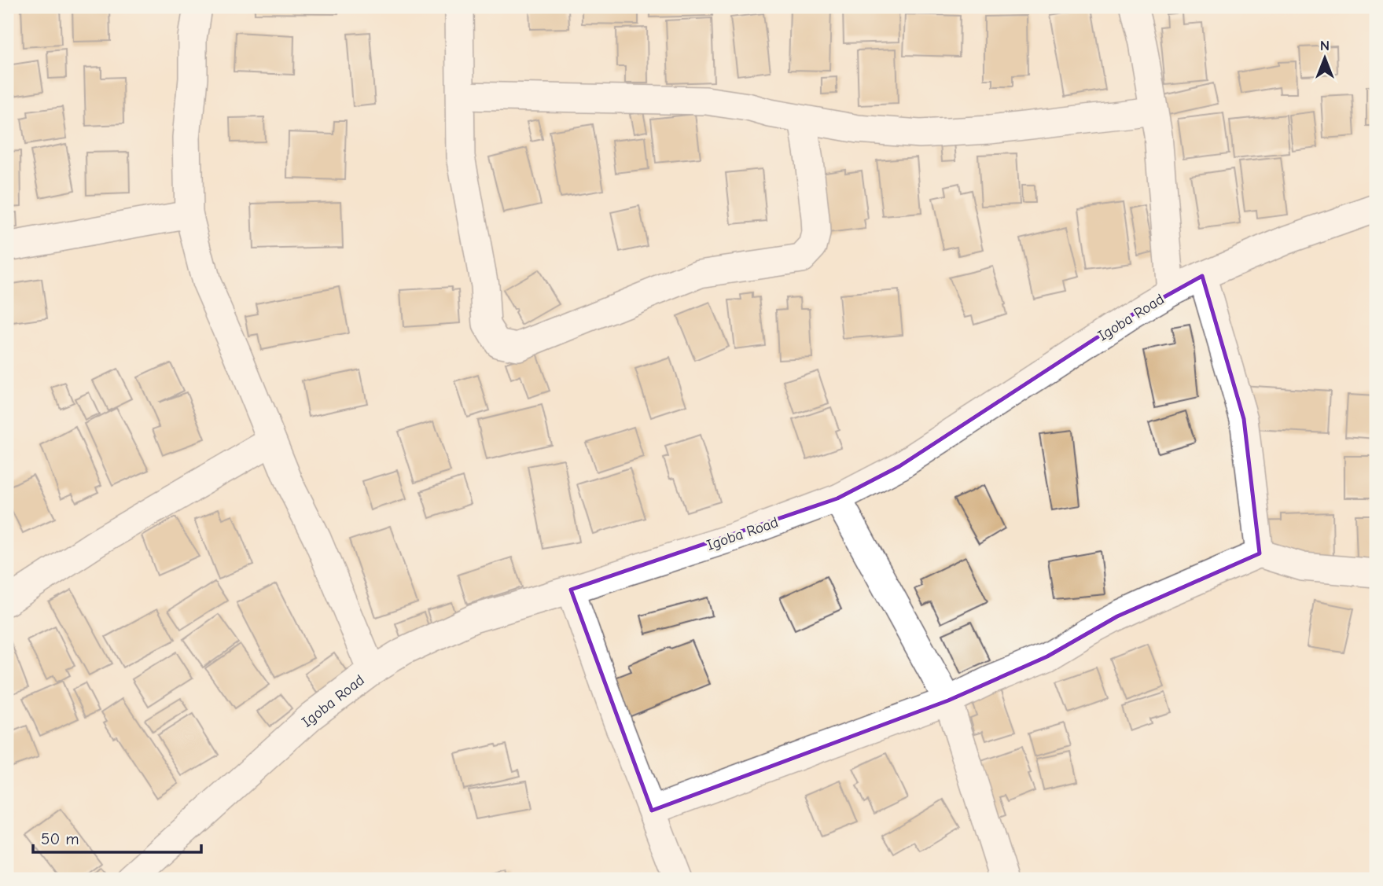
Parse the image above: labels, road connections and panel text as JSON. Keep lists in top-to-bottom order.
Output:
{
  "streets": {
    "street": ["Igoba Road"]
  },
  "scale_bar": "50 m",
  "north": "top"
}
